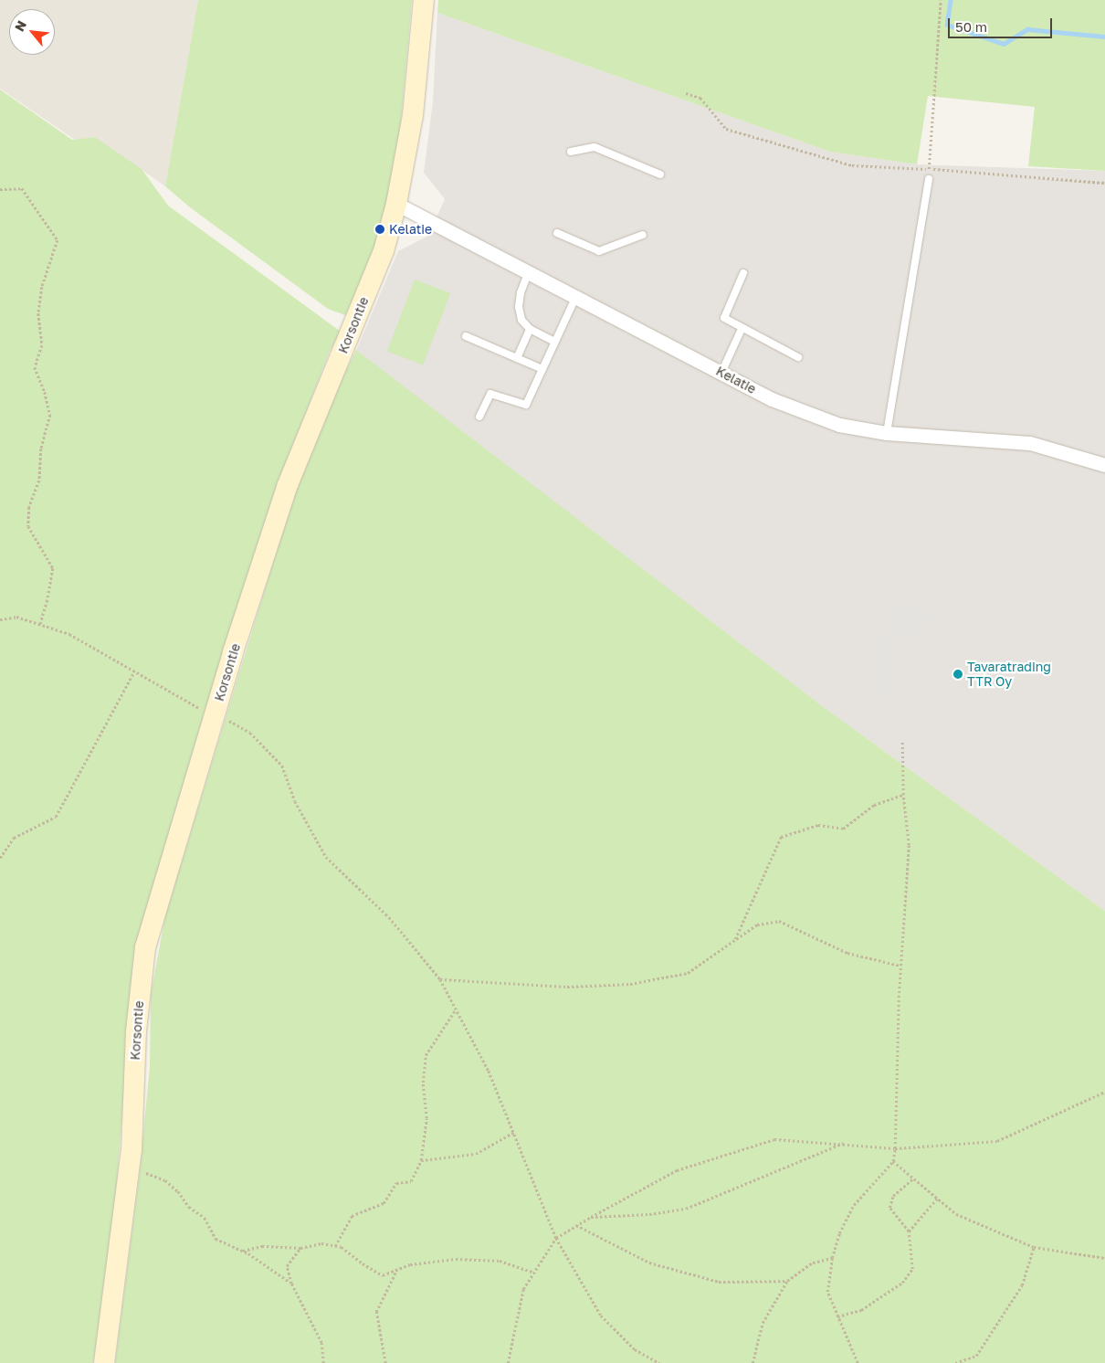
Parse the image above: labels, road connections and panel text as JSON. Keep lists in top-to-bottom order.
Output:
{
  "streets": {
    "main road": ["Korsontie"],
    "street": ["Kelatie"]
  },
  "crossings": [
    ["Korsontie", "Kelatie"]
  ],
  "places": ["Kelatie", "Tavaratrading TTR Oy"],
  "scale_bar": "50 m",
  "north": "top left"
}
